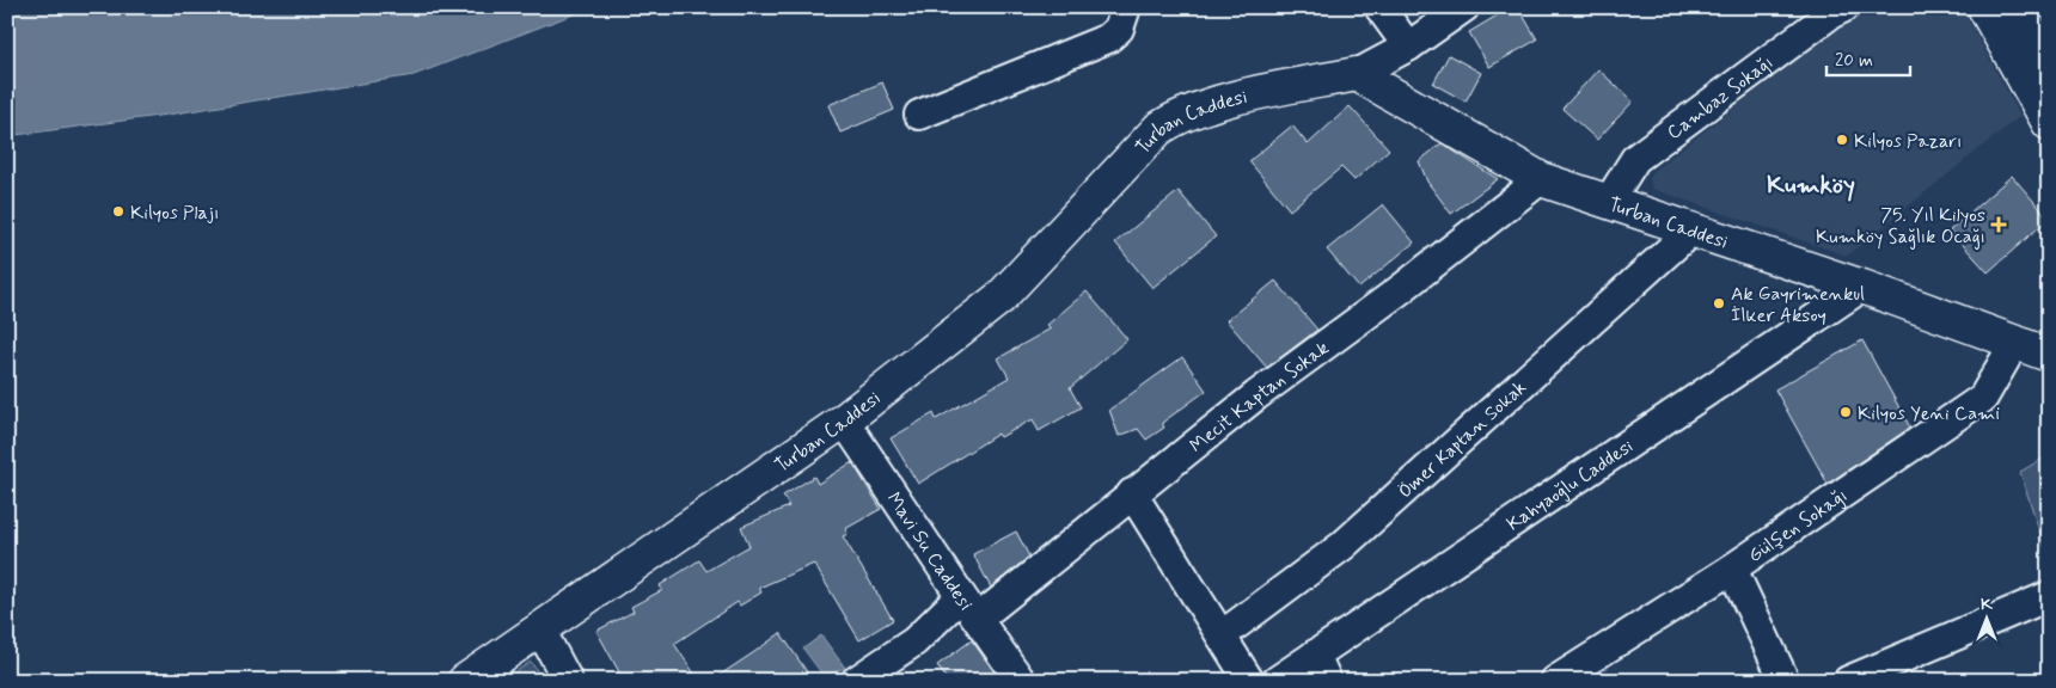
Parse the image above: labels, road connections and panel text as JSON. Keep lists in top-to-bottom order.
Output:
{
  "streets": {
    "main road": ["Turban Caddesi"],
    "street": [
      "Cambaz Sokağı",
      "Mecit Kaptan Sokak",
      "Ömer Kaptan Sokak",
      "Kahyaoğlu Caddesi",
      "Gülşen Sokağı",
      "Mavi Su Caddesi"
    ]
  },
  "crossings": [
    ["Cambaz Sokağı", "Turban Caddesi"],
    ["Turban Caddesi", "Mecit Kaptan Sokak"],
    ["Turban Caddesi", "Ömer Kaptan Sokak"],
    ["Turban Caddesi", "Kahyaoğlu Caddesi"],
    ["Turban Caddesi", "Gülşen Sokağı"],
    ["Turban Caddesi", "Mavi Su Caddesi"],
    ["Mecit Kaptan Sokak", "Mavi Su Caddesi"]
  ],
  "districts": ["Kumköy"],
  "places": {
    "other": [
      "Kilyos Pazarı",
      "Kilyos Plajı",
      "Ak Gayrimenkul İlker Aksoy",
      "Kilyos Yeni Cami"
    ],
    "health": ["75. Yıl Kilyos Kumköy Sağlık Ocağı"]
  },
  "scale_bar": "20 m",
  "north": "top"
}
